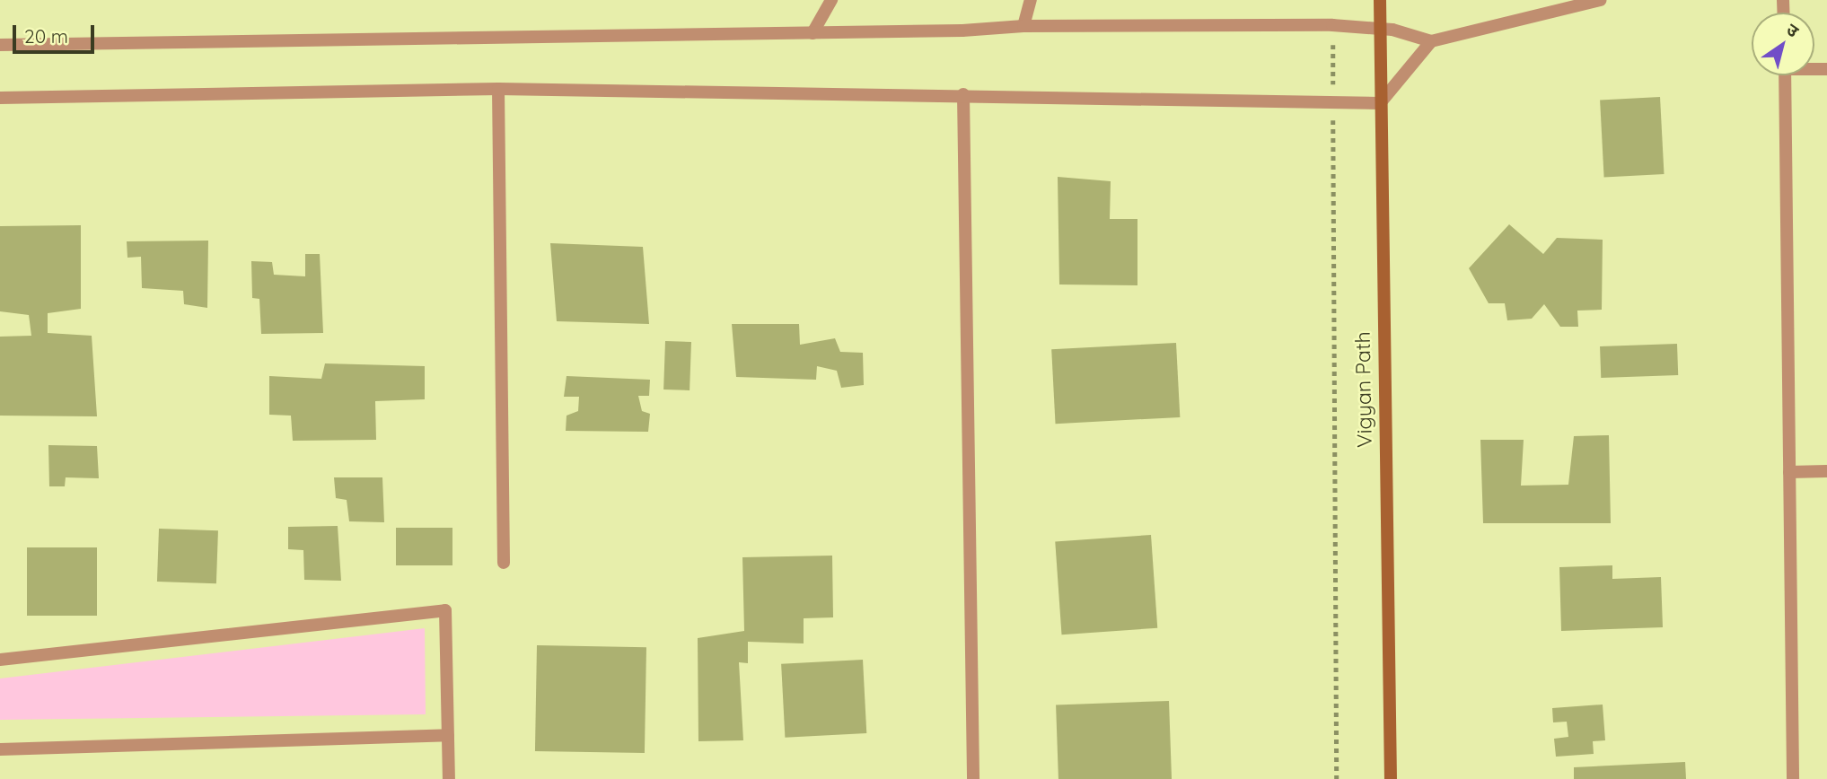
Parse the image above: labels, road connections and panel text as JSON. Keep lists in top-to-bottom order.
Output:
{
  "streets": {
    "main road": ["Vigyan Path"]
  },
  "scale_bar": "20 m",
  "north": "top right"
}
